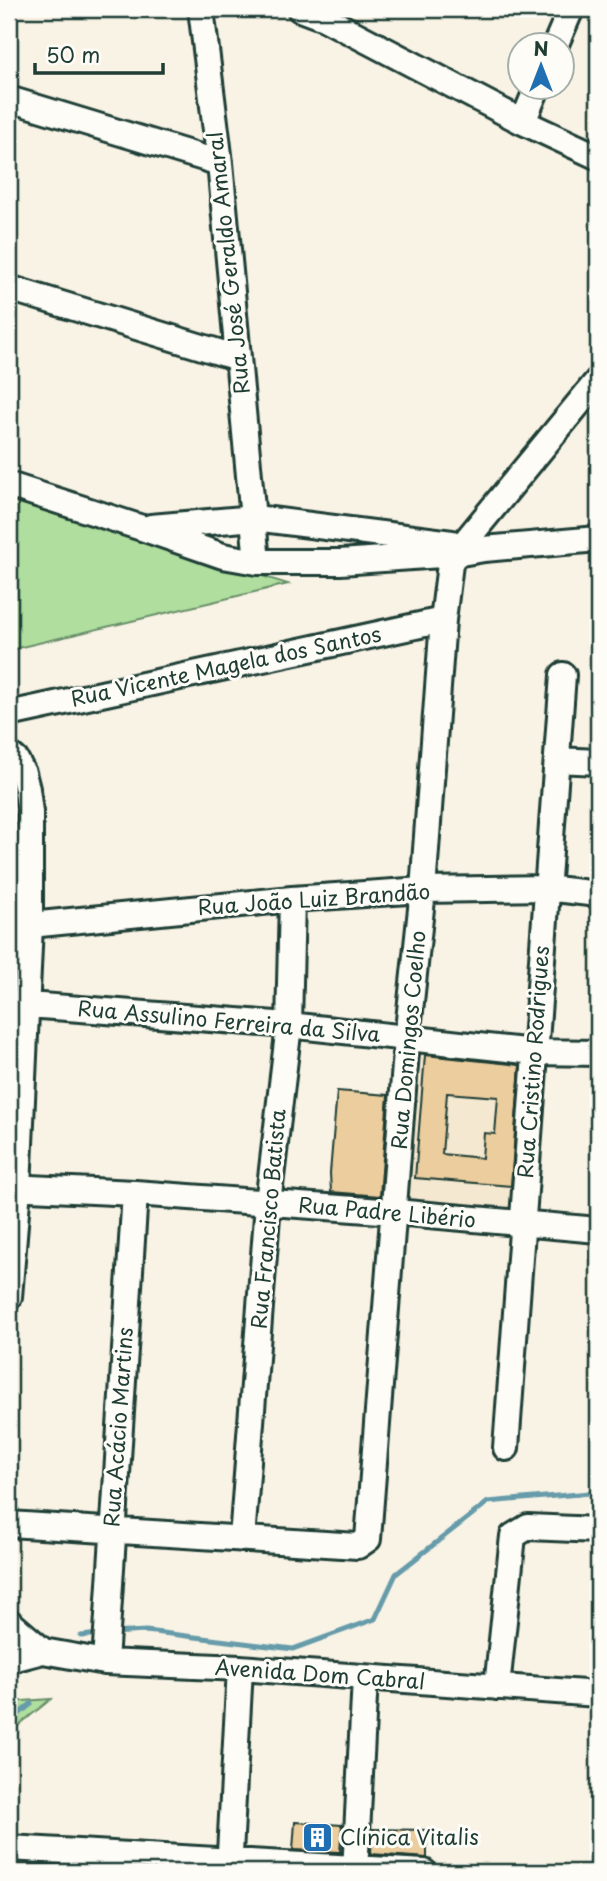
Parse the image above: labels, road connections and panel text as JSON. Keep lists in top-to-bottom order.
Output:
{
  "streets": {
    "street": [
      "Rua José Geraldo Amaral",
      "Rua Vicente Magela dos Santos",
      "Rua João Luiz Brandão",
      "Rua Assulino Ferreira da Silva",
      "Rua Domingos Coelho",
      "Rua Cristino Rodrigues",
      "Rua Padre Libério",
      "Rua Francisco Batista",
      "Rua Acácio Martins",
      "Avenida Dom Cabral"
    ]
  },
  "crossings": [
    ["Rua Vicente Magela dos Santos", "Rua Domingos Coelho"],
    ["Rua João Luiz Brandão", "Rua Domingos Coelho"],
    ["Rua João Luiz Brandão", "Rua Cristino Rodrigues"],
    ["Rua João Luiz Brandão", "Rua Francisco Batista"],
    ["Rua Assulino Ferreira da Silva", "Rua Domingos Coelho"],
    ["Rua Assulino Ferreira da Silva", "Rua Cristino Rodrigues"],
    ["Rua Assulino Ferreira da Silva", "Rua Francisco Batista"],
    ["Rua Domingos Coelho", "Rua Padre Libério"],
    ["Rua Domingos Coelho", "Rua Francisco Batista"],
    ["Rua Cristino Rodrigues", "Rua Padre Libério"],
    ["Rua Padre Libério", "Rua Francisco Batista"],
    ["Rua Padre Libério", "Rua Acácio Martins"],
    ["Rua Acácio Martins", "Avenida Dom Cabral"]
  ],
  "places": {
    "building": ["Clínica Vitalis"]
  },
  "scale_bar": "50 m",
  "north": "top"
}
